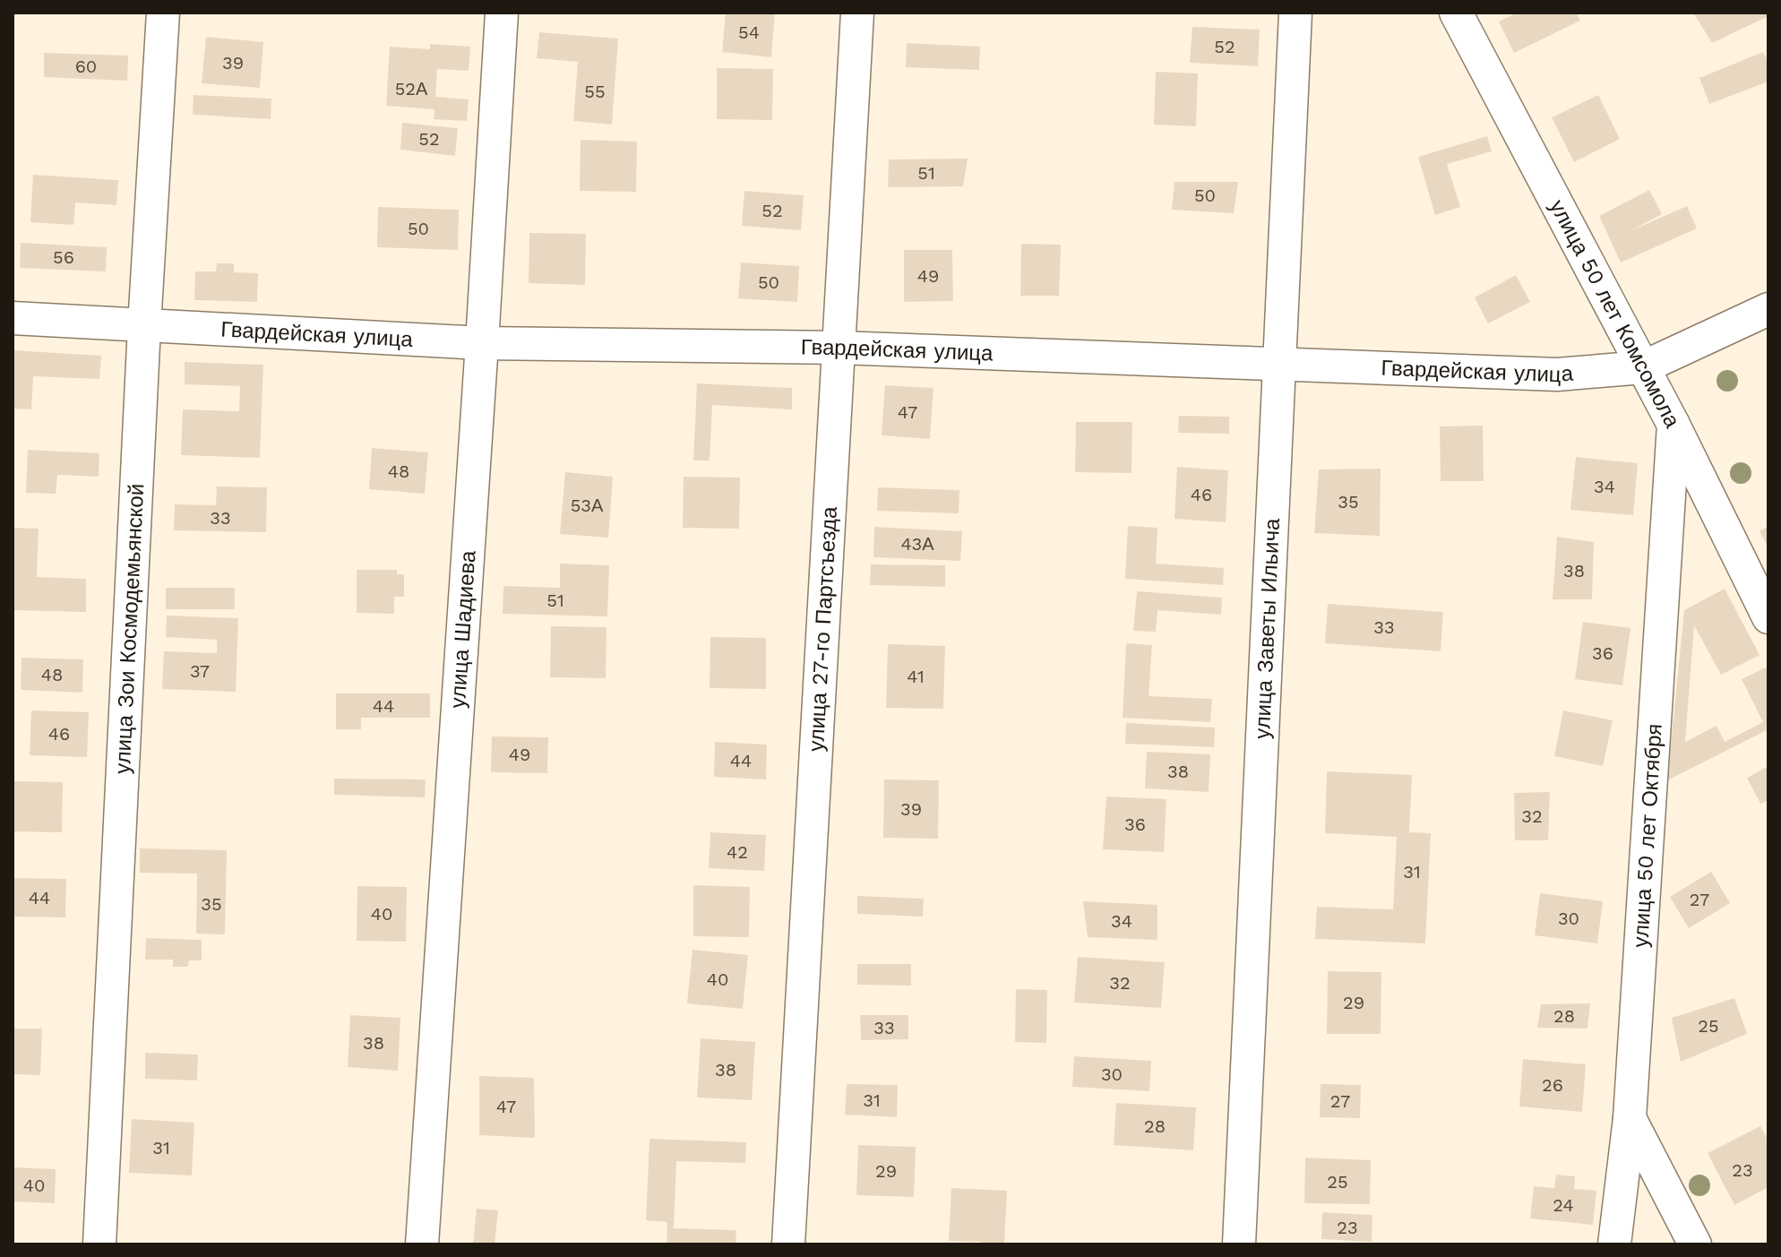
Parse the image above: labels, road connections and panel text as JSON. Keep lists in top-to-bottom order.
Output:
{
  "streets": {
    "street": [
      "улица 50 лет Комсомола",
      "Гвардейская улица",
      "улица Зои Космодемьянской",
      "улица Шадиева",
      "улица 27-го Партсъезда",
      "улица Заветы Ильича",
      "улица 50 лет Октября"
    ]
  },
  "crossings": [
    ["улица 50 лет Комсомола", "Гвардейская улица"],
    ["улица 50 лет Комсомола", "улица 50 лет Октября"],
    ["Гвардейская улица", "улица Зои Космодемьянской"],
    ["Гвардейская улица", "улица Шадиева"],
    ["Гвардейская улица", "улица 27-го Партсъезда"],
    ["Гвардейская улица", "улица Заветы Ильича"]
  ],
  "house_numbers": [
    "54",
    "52",
    "39",
    "60",
    "52А",
    "55",
    "52",
    "51",
    "50",
    "52",
    "50",
    "56",
    "49",
    "50",
    "47",
    "48",
    "34",
    "46",
    "35",
    "53А",
    "33",
    "43А",
    "38",
    "51",
    "33",
    "36",
    "37",
    "48",
    "41",
    "44",
    "46",
    "49",
    "44",
    "38",
    "39",
    "32",
    "36",
    "42",
    "31",
    "44",
    "27",
    "35",
    "40",
    "30",
    "34",
    "40",
    "32",
    "29",
    "28",
    "25",
    "33",
    "38",
    "38",
    "30",
    "26",
    "31",
    "27",
    "47",
    "28",
    "31",
    "23",
    "29",
    "25",
    "40",
    "24",
    "23"
  ]
}
